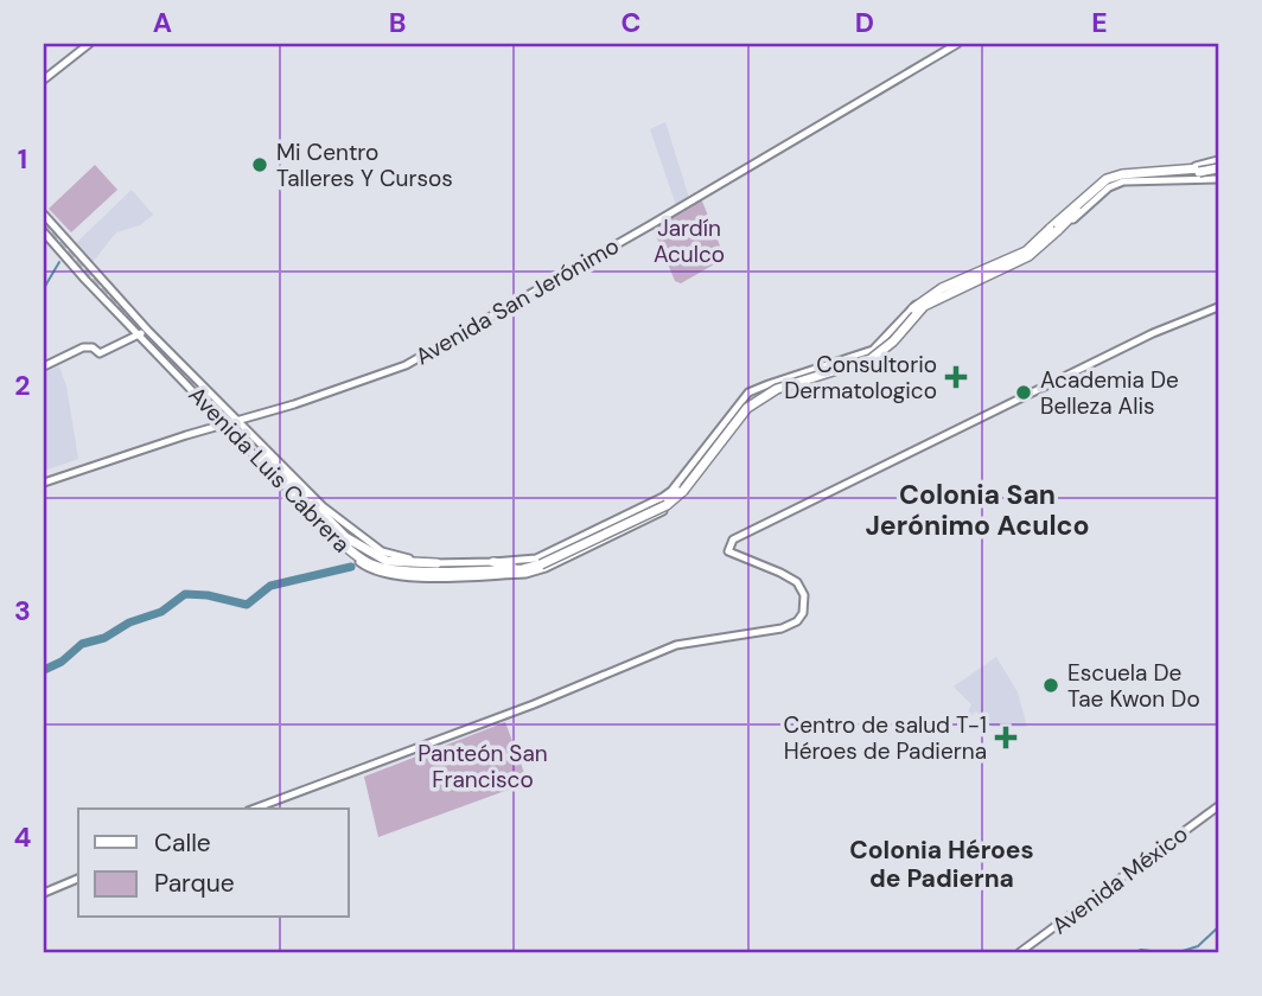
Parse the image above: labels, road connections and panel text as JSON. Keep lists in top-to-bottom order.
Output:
{
  "streets": {
    "main road": ["Avenida San Jerónimo", "Avenida Luis Cabrera", "Avenida México"]
  },
  "crossings": [
    ["Avenida San Jerónimo", "Avenida Luis Cabrera"]
  ],
  "districts": ["Colonia San Jerónimo Aculco", "Colonia Héroes de Padierna"],
  "parks": ["Jardín Aculco", "Panteón San Francisco"],
  "places": {
    "other": ["Mi Centro Talleres Y Cursos", "Academia De Belleza Alis", "Escuela De Tae Kwon Do"],
    "health": ["Consultorio Dermatologico", "Centro de salud T-1 Héroes de Padierna"]
  },
  "legend": ["Calle", "Parque"],
  "grid": {
    "columns": [
      "A",
      "B",
      "C",
      "D",
      "E"
    ],
    "rows": [
      "1",
      "2",
      "3",
      "4"
    ]
  }
}
